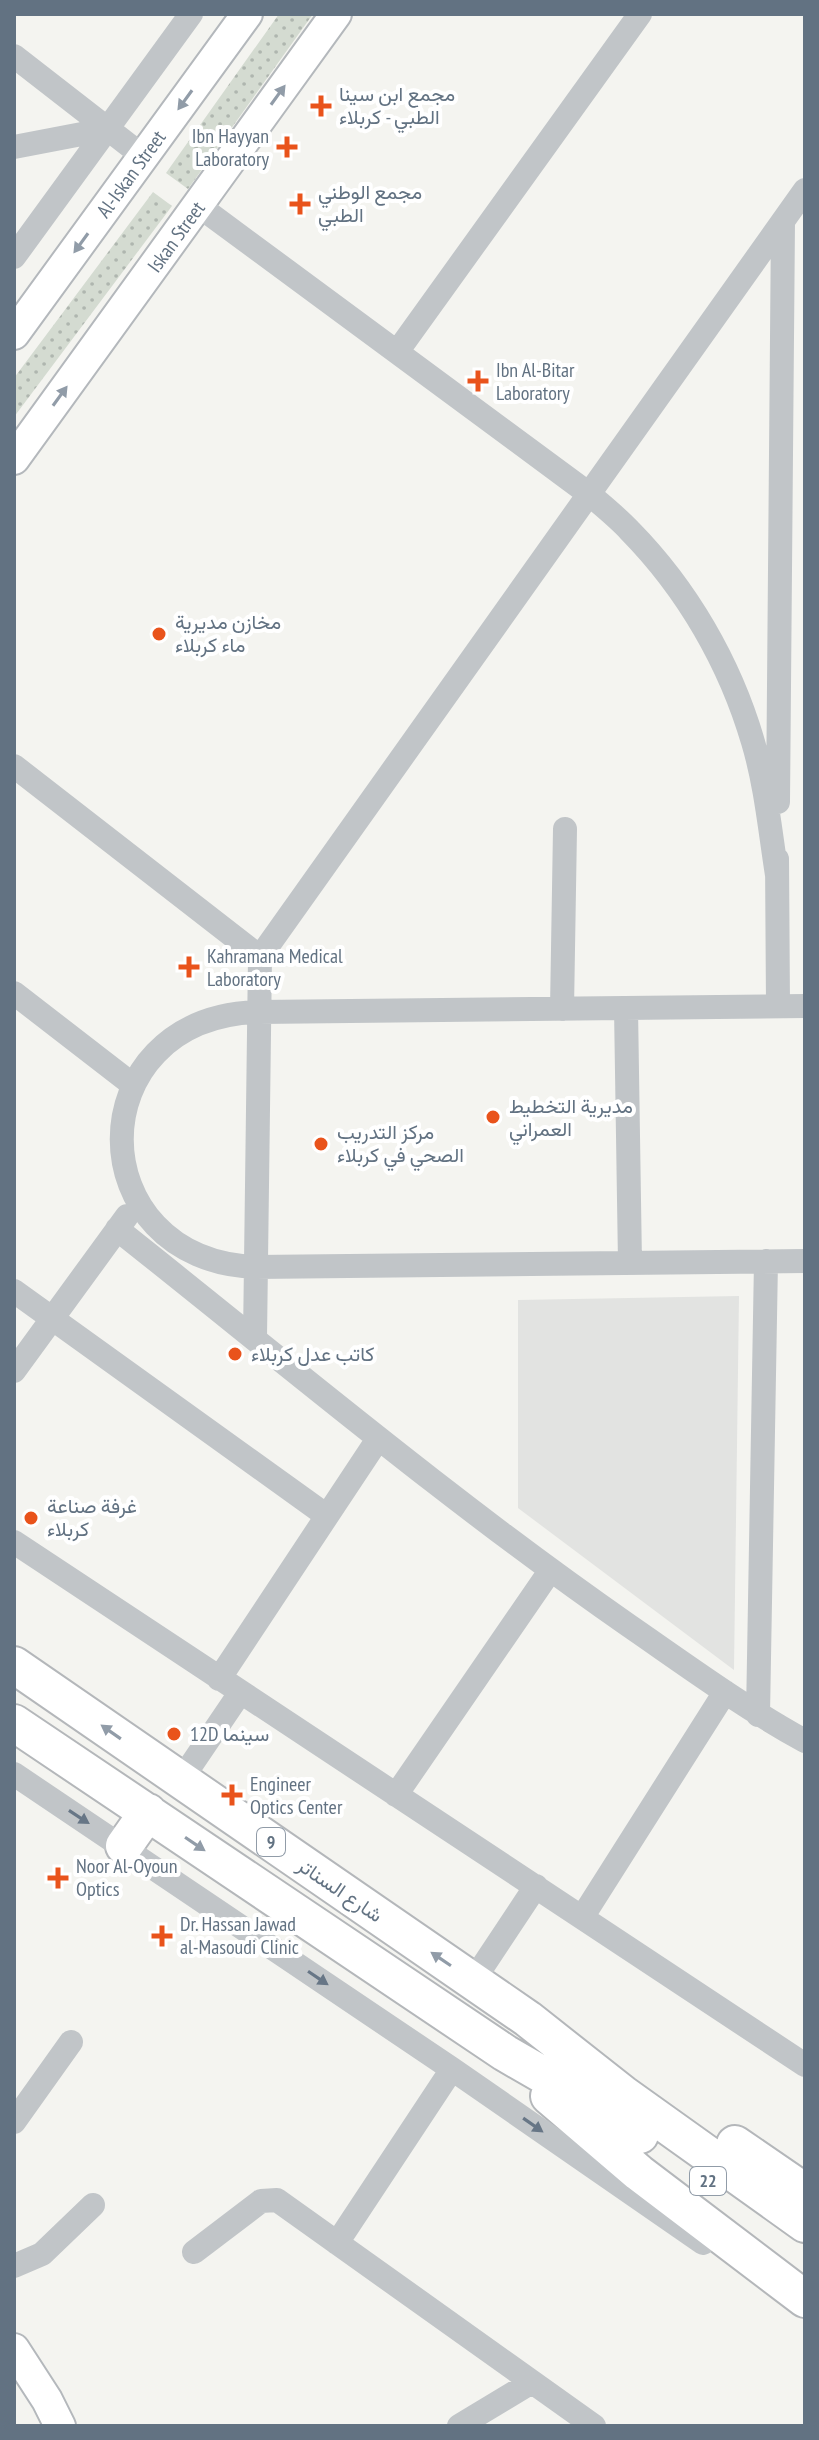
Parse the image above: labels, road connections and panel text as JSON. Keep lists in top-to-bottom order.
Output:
{
  "streets": {
    "highway": ["9", "شارع السناتر", "22"],
    "main road": ["Al-Iskan Street", "Iskan Street"]
  },
  "crossings": [
    ["9", "شارع السناتر"],
    ["9", "22"],
    ["شارع السناتر", "22"]
  ],
  "one_way": ["Al-Iskan Street", "Iskan Street"],
  "places": {
    "health": [
      "مجمع ابن سينا الطبي - كربلاء",
      "Ibn Hayyan Laboratory",
      "مجمع الوطني الطبي",
      "Ibn Al-Bitar Laboratory",
      "Kahramana Medical Laboratory",
      "Engineer Optics Center",
      "Noor Al-Oyoun Optics",
      "Dr. Hassan Jawad al-Masoudi Clinic"
    ],
    "other": [
      "مخازن مديرية ماء كربلاء",
      "مديرية التخطيط العمراني",
      "مركز التدريب الصحي في كربلاء",
      "كاتب عدل كربلاء",
      "غرفة صناعة كربلاء",
      "12D سينما"
    ]
  }
}
